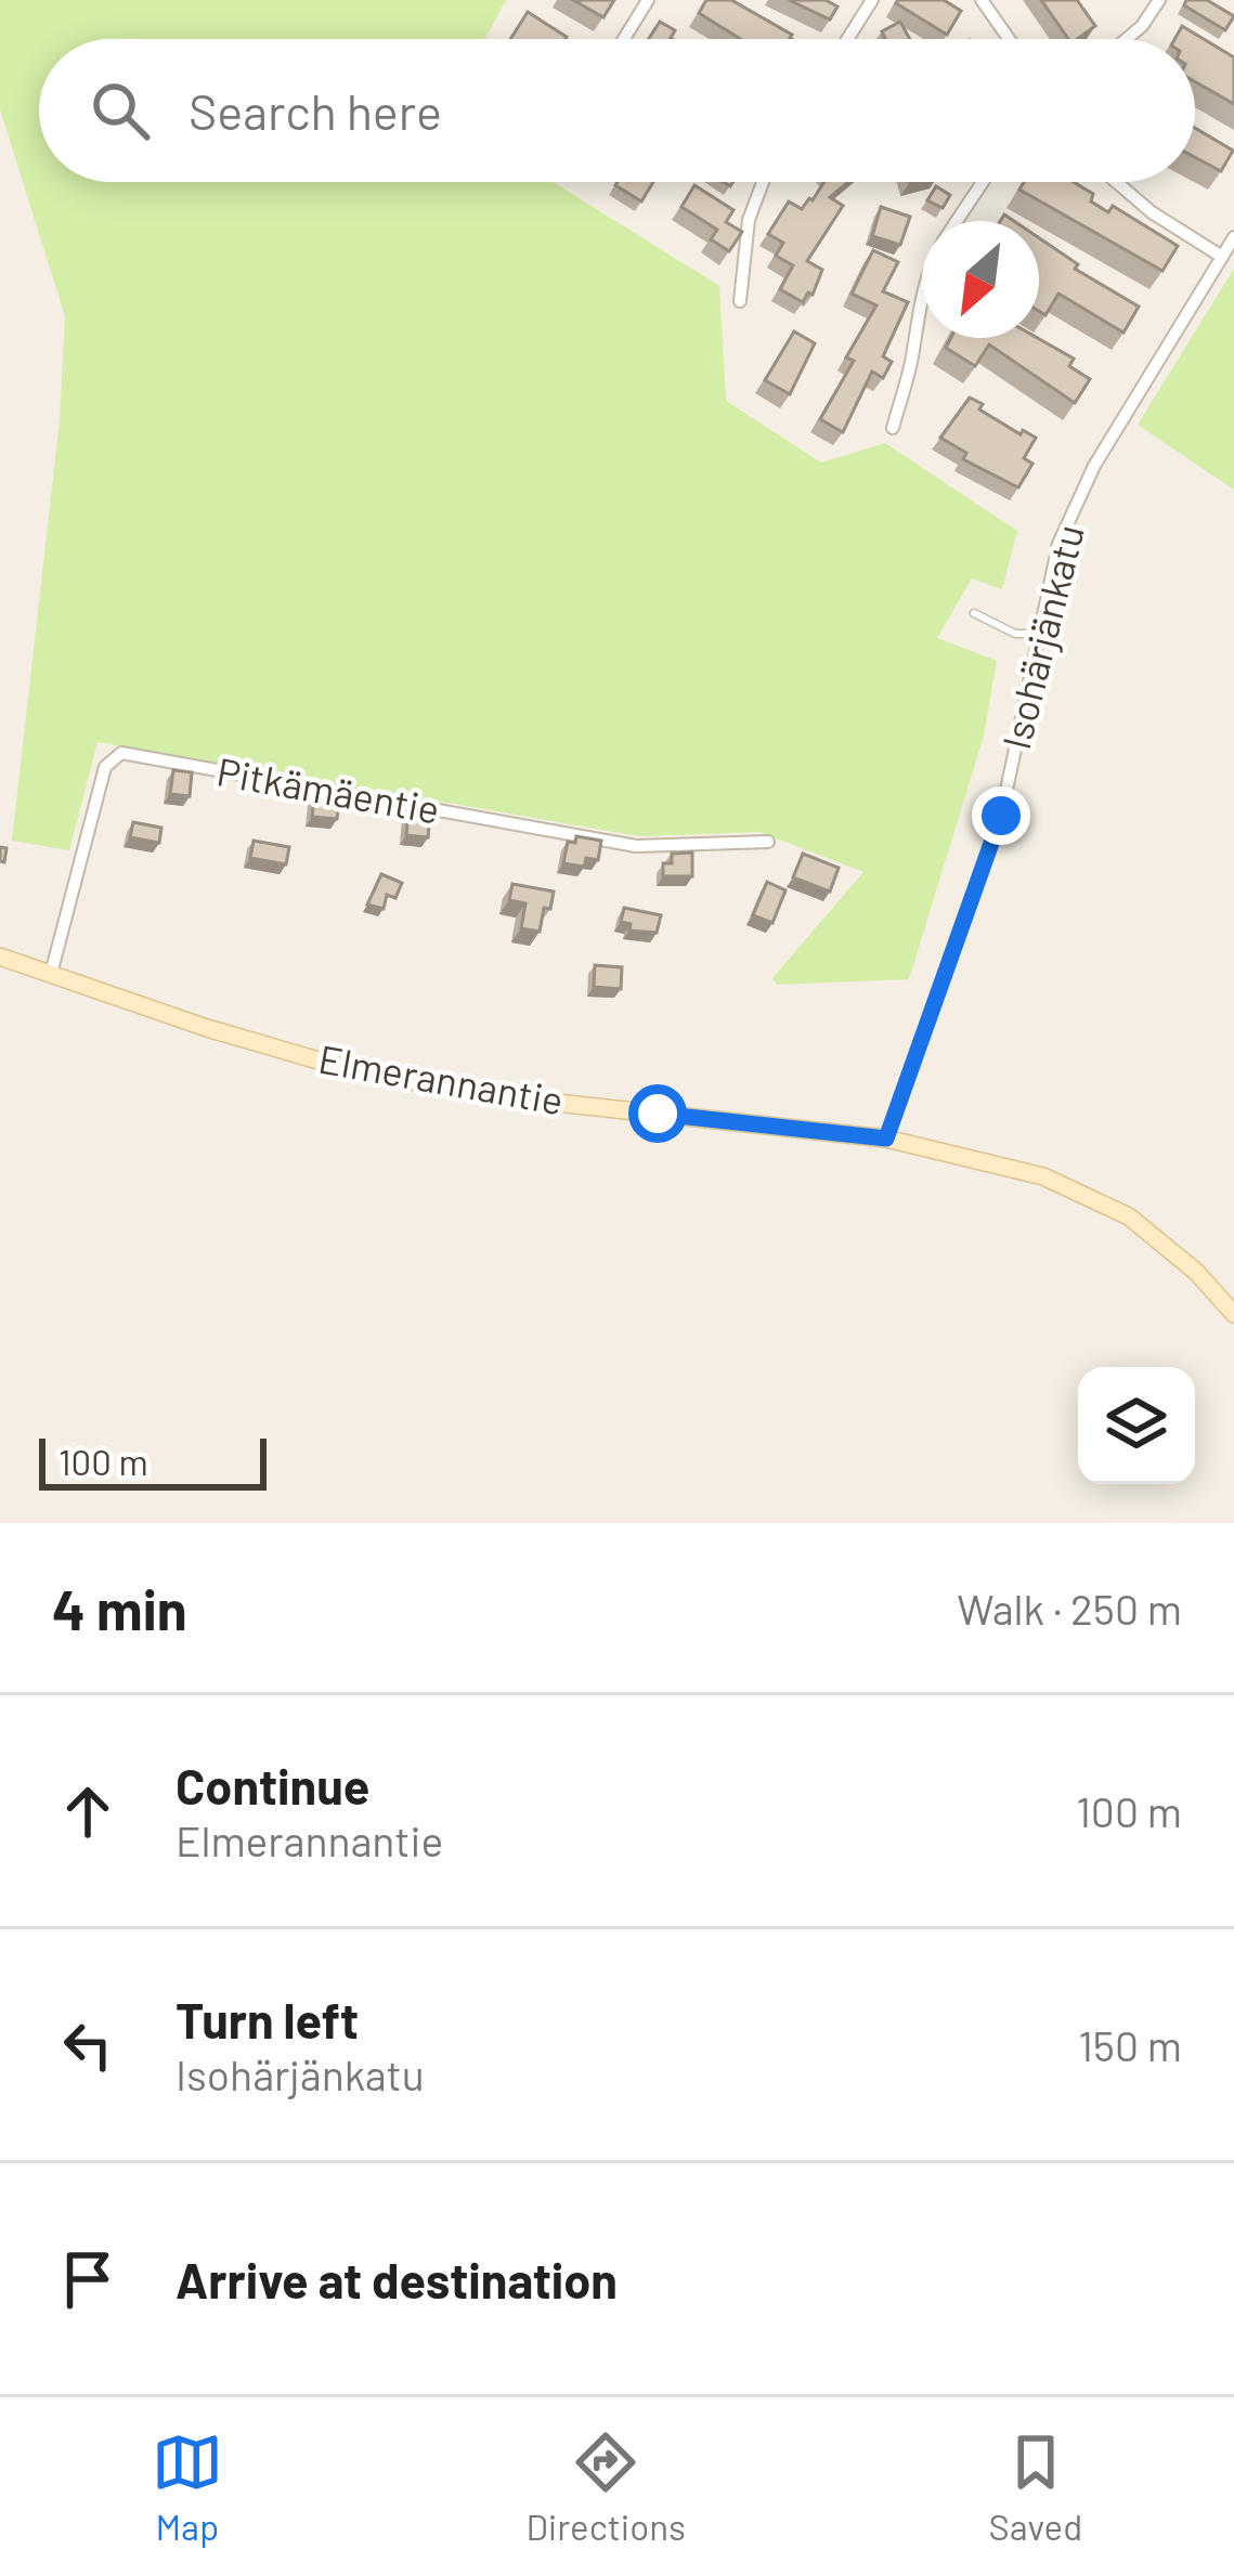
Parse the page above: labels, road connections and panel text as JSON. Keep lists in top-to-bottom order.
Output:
{
  "streets": {
    "street": ["Isohärjänkatu", "Pitkämäentie", "Elmerannantie"]
  },
  "crossings": [
    ["Isohärjänkatu", "Elmerannantie"],
    ["Pitkämäentie", "Elmerannantie"]
  ],
  "scale_bar": "100 m",
  "north": "bottom left",
  "page": {
    "search": "Search here",
    "scale": "100 m",
    "heading": ["4 min", "Walk · 250 m"],
    "list": [
      ["Continue", "Elmerannantie", "100 m"],
      ["Turn left", "Isohärjänkatu", "150 m"],
      "Arrive at destination"
    ],
    "nav": ["Map", "Directions", "Saved"]
  }
}
